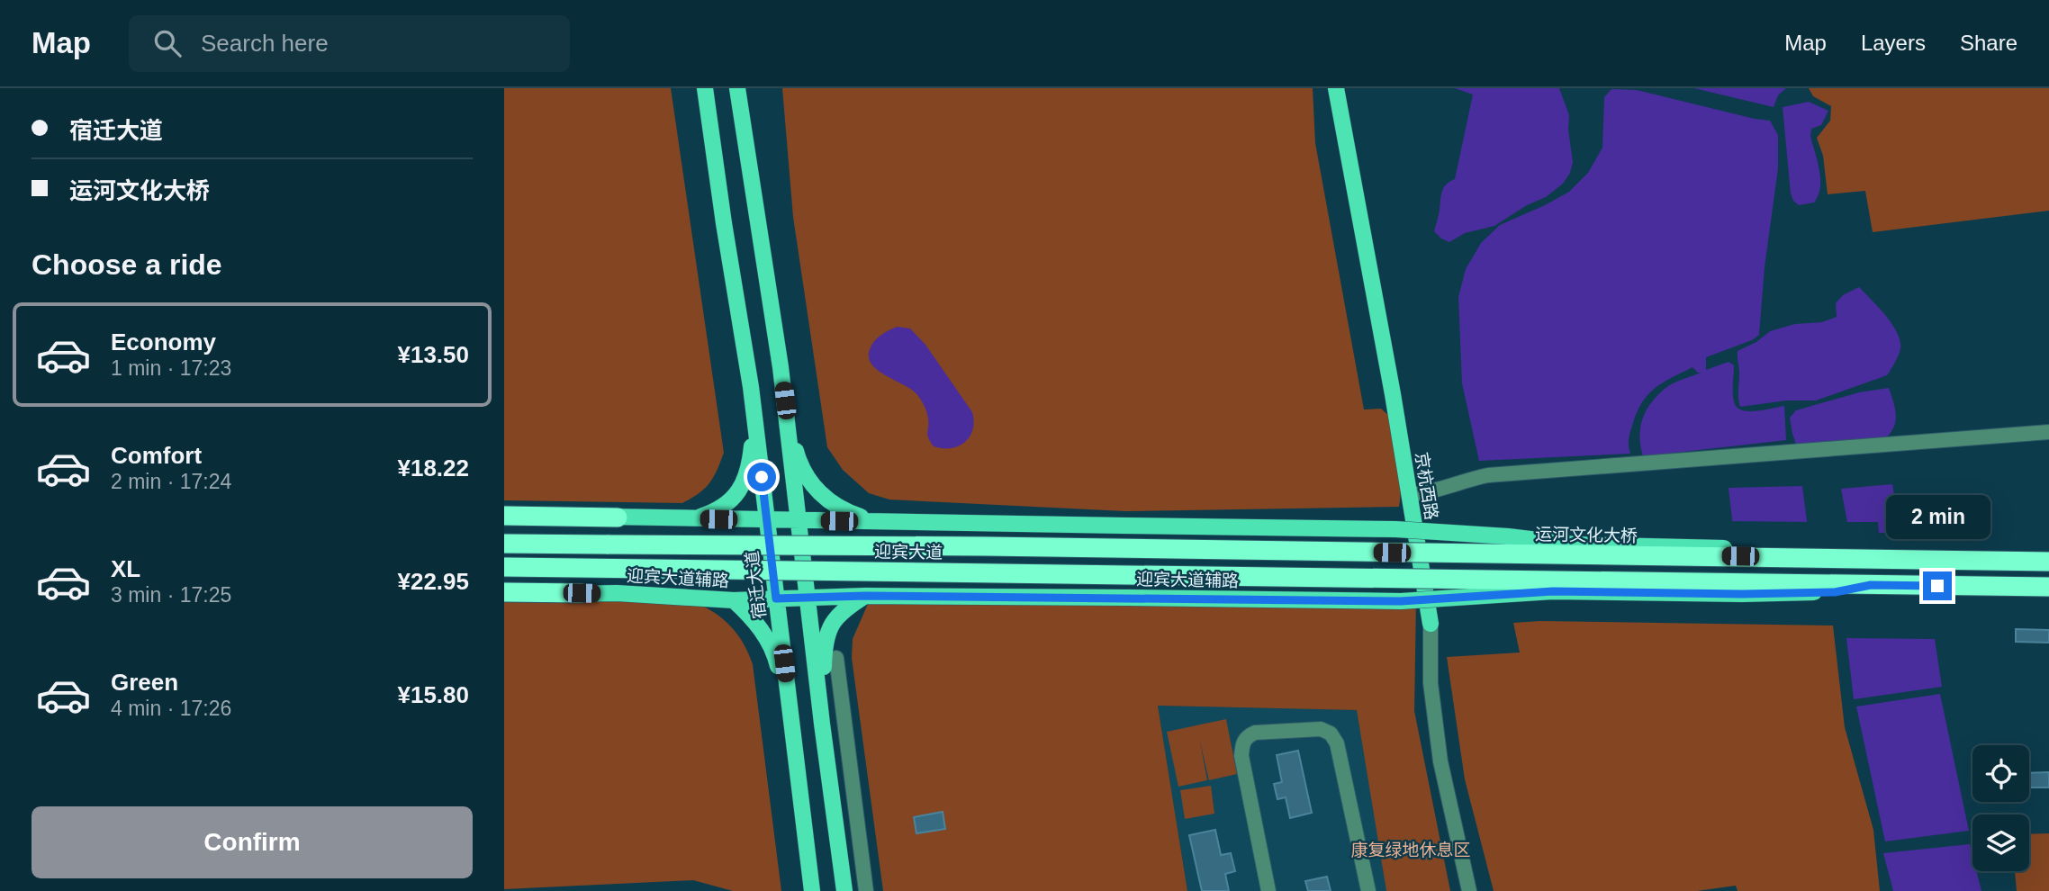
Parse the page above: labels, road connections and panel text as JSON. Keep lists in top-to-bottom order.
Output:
{
  "streets": {
    "highway": ["运河文化大桥", "迎宾大道"],
    "main road": ["京杭西路", "迎宾大道辅路", "宿迁大道"]
  },
  "crossings": [
    ["运河文化大桥", "迎宾大道"],
    ["迎宾大道", "迎宾大道辅路"],
    ["迎宾大道辅路", "宿迁大道"]
  ],
  "parks": ["康复绿地休息区"],
  "page": {
    "header": "Map",
    "search": "Search here",
    "nav": ["Map", "Layers", "Share"],
    "banner": ["宿迁大道", "运河文化大桥"],
    "heading": "Choose a ride",
    "list": [
      {
        "name": "Economy",
        "note": "1 min · 17:23",
        "value": "¥13.50"
      },
      {
        "name": "Comfort",
        "note": "2 min · 17:24",
        "value": "¥18.22"
      },
      {
        "name": "XL",
        "note": "3 min · 17:25",
        "value": "¥22.95"
      },
      {
        "name": "Green",
        "note": "4 min · 17:26",
        "value": "¥15.80"
      }
    ],
    "bubble": "2 min",
    "buttons": "Confirm"
  }
}
